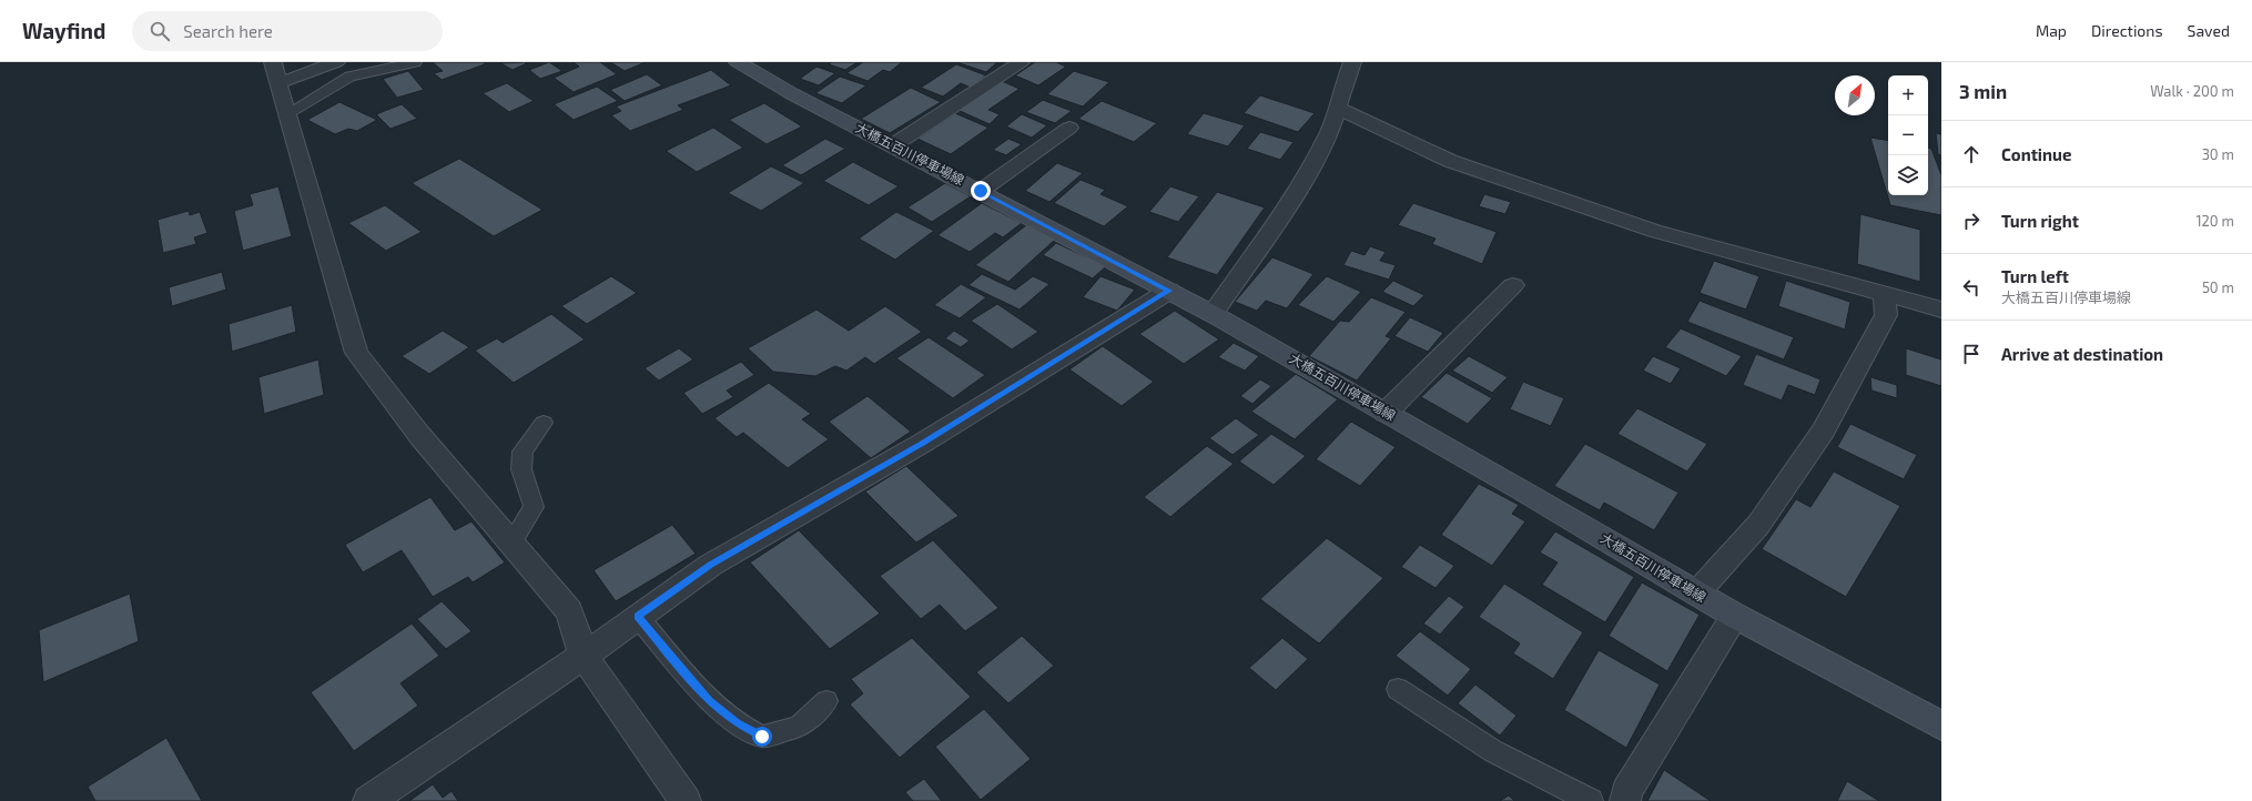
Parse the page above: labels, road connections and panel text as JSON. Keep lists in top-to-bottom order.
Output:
{
  "streets": {
    "main road": ["大橋五百川停車場線"]
  },
  "north": "top right",
  "page": {
    "header": "Wayfind",
    "search": "Search here",
    "nav": ["Map", "Directions", "Saved"],
    "heading": ["3 min", "Walk · 200 m"],
    "map_buttons": ["+", "−"],
    "list": [
      ["Continue", "30 m"],
      ["Turn right", "120 m"],
      ["Turn left", "大橋五百川停車場線", "50 m"],
      "Arrive at destination"
    ]
  }
}
